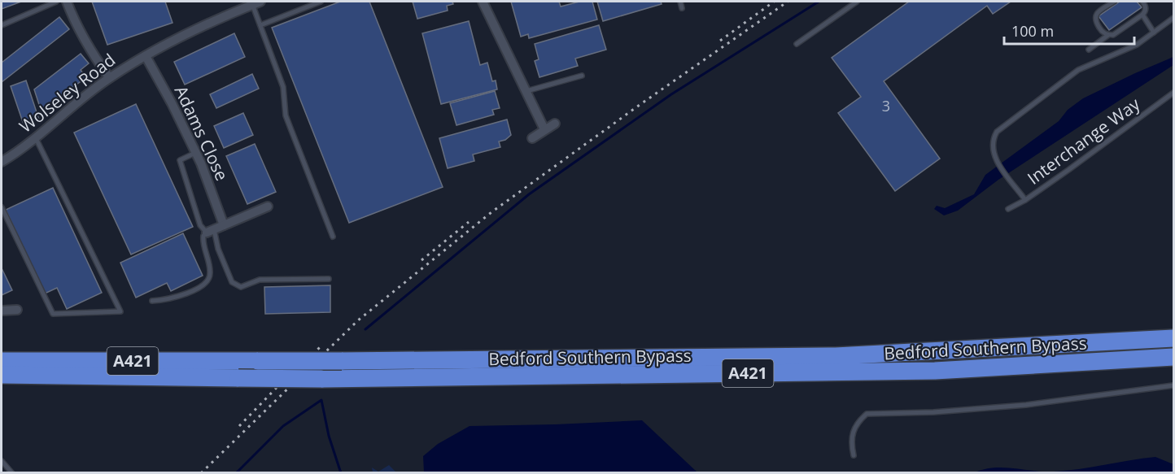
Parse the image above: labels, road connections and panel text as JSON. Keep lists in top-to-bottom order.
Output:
{
  "streets": {
    "highway": ["Bedford Southern Bypass", "A421"],
    "street": ["Wolseley Road", "Adams Close"],
    "lane": ["Interchange Way"]
  },
  "crossings": [
    ["Wolseley Road", "Adams Close"],
    ["Bedford Southern Bypass", "A421"]
  ],
  "house_numbers": ["3"],
  "scale_bar": "100 m"
}
